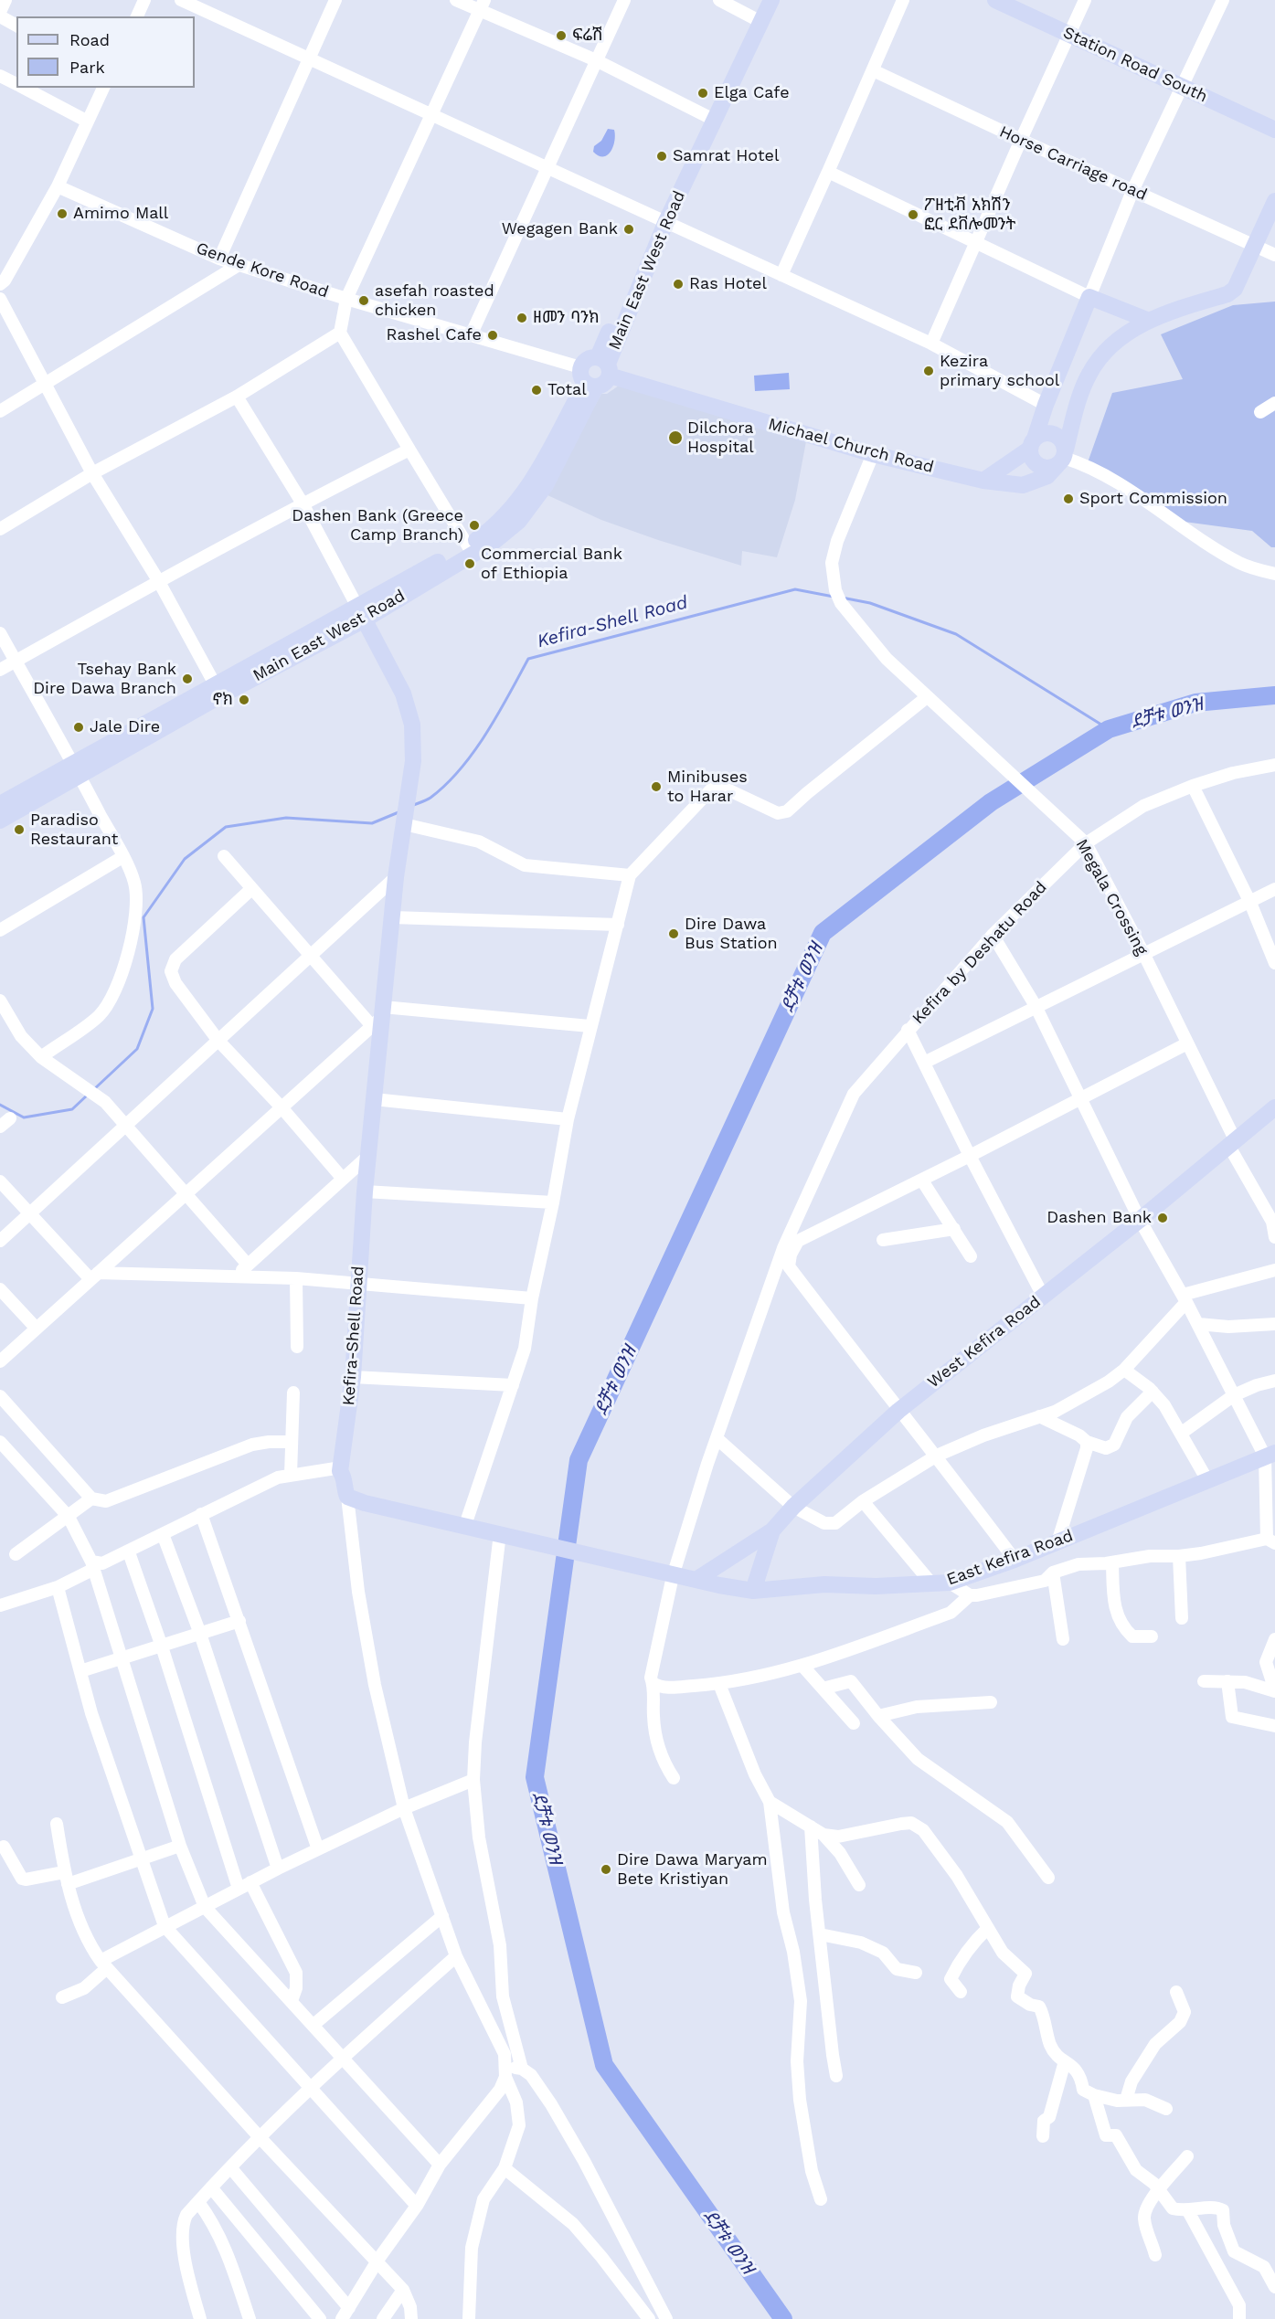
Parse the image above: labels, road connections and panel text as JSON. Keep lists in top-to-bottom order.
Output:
{
  "streets": {
    "main road": [
      "Station Road South",
      "Main East West Road",
      "Michael Church Road",
      "Kefira-Shell Road",
      "West Kefira Road",
      "East Kefira Road"
    ],
    "street": [
      "Horse Carriage road",
      "Gende Kore Road",
      "Megala Crossing",
      "Kefira by Deshatu Road"
    ]
  },
  "crossings": [
    ["Gende Kore Road", "Main East West Road"],
    ["Main East West Road", "Michael Church Road"],
    ["Main East West Road", "Kefira-Shell Road"],
    ["Michael Church Road", "Megala Crossing"],
    ["Megala Crossing", "Kefira by Deshatu Road"],
    ["Megala Crossing", "West Kefira Road"],
    ["West Kefira Road", "East Kefira Road"]
  ],
  "water": ["Kefira-Shell Road", "ደቻቱ ወንዝ"],
  "places": [
    "ፍሬሽ",
    "Elga Cafe",
    "Samrat Hotel",
    "Amimo Mall",
    "ፖዘቲቭ አክሽን ፎር ደቨሎመንት",
    "Wegagen Bank",
    "Ras Hotel",
    "asefah roasted chicken",
    "ዘመን ባንክ",
    "Rashel Cafe",
    "Kezira primary school",
    "Total",
    "Dilchora Hospital",
    "Sport Commission",
    "Dashen Bank (Greece Camp Branch)",
    "Commercial Bank of Ethiopia",
    "Tsehay Bank Dire Dawa Branch",
    "ኖክ",
    "Jale Dire",
    "Minibuses to Harar",
    "Paradiso Restaurant",
    "Dire Dawa Bus Station",
    "Dashen Bank",
    "Dire Dawa Maryam Bete Kristiyan"
  ],
  "legend": ["Road", "Park"]
}
